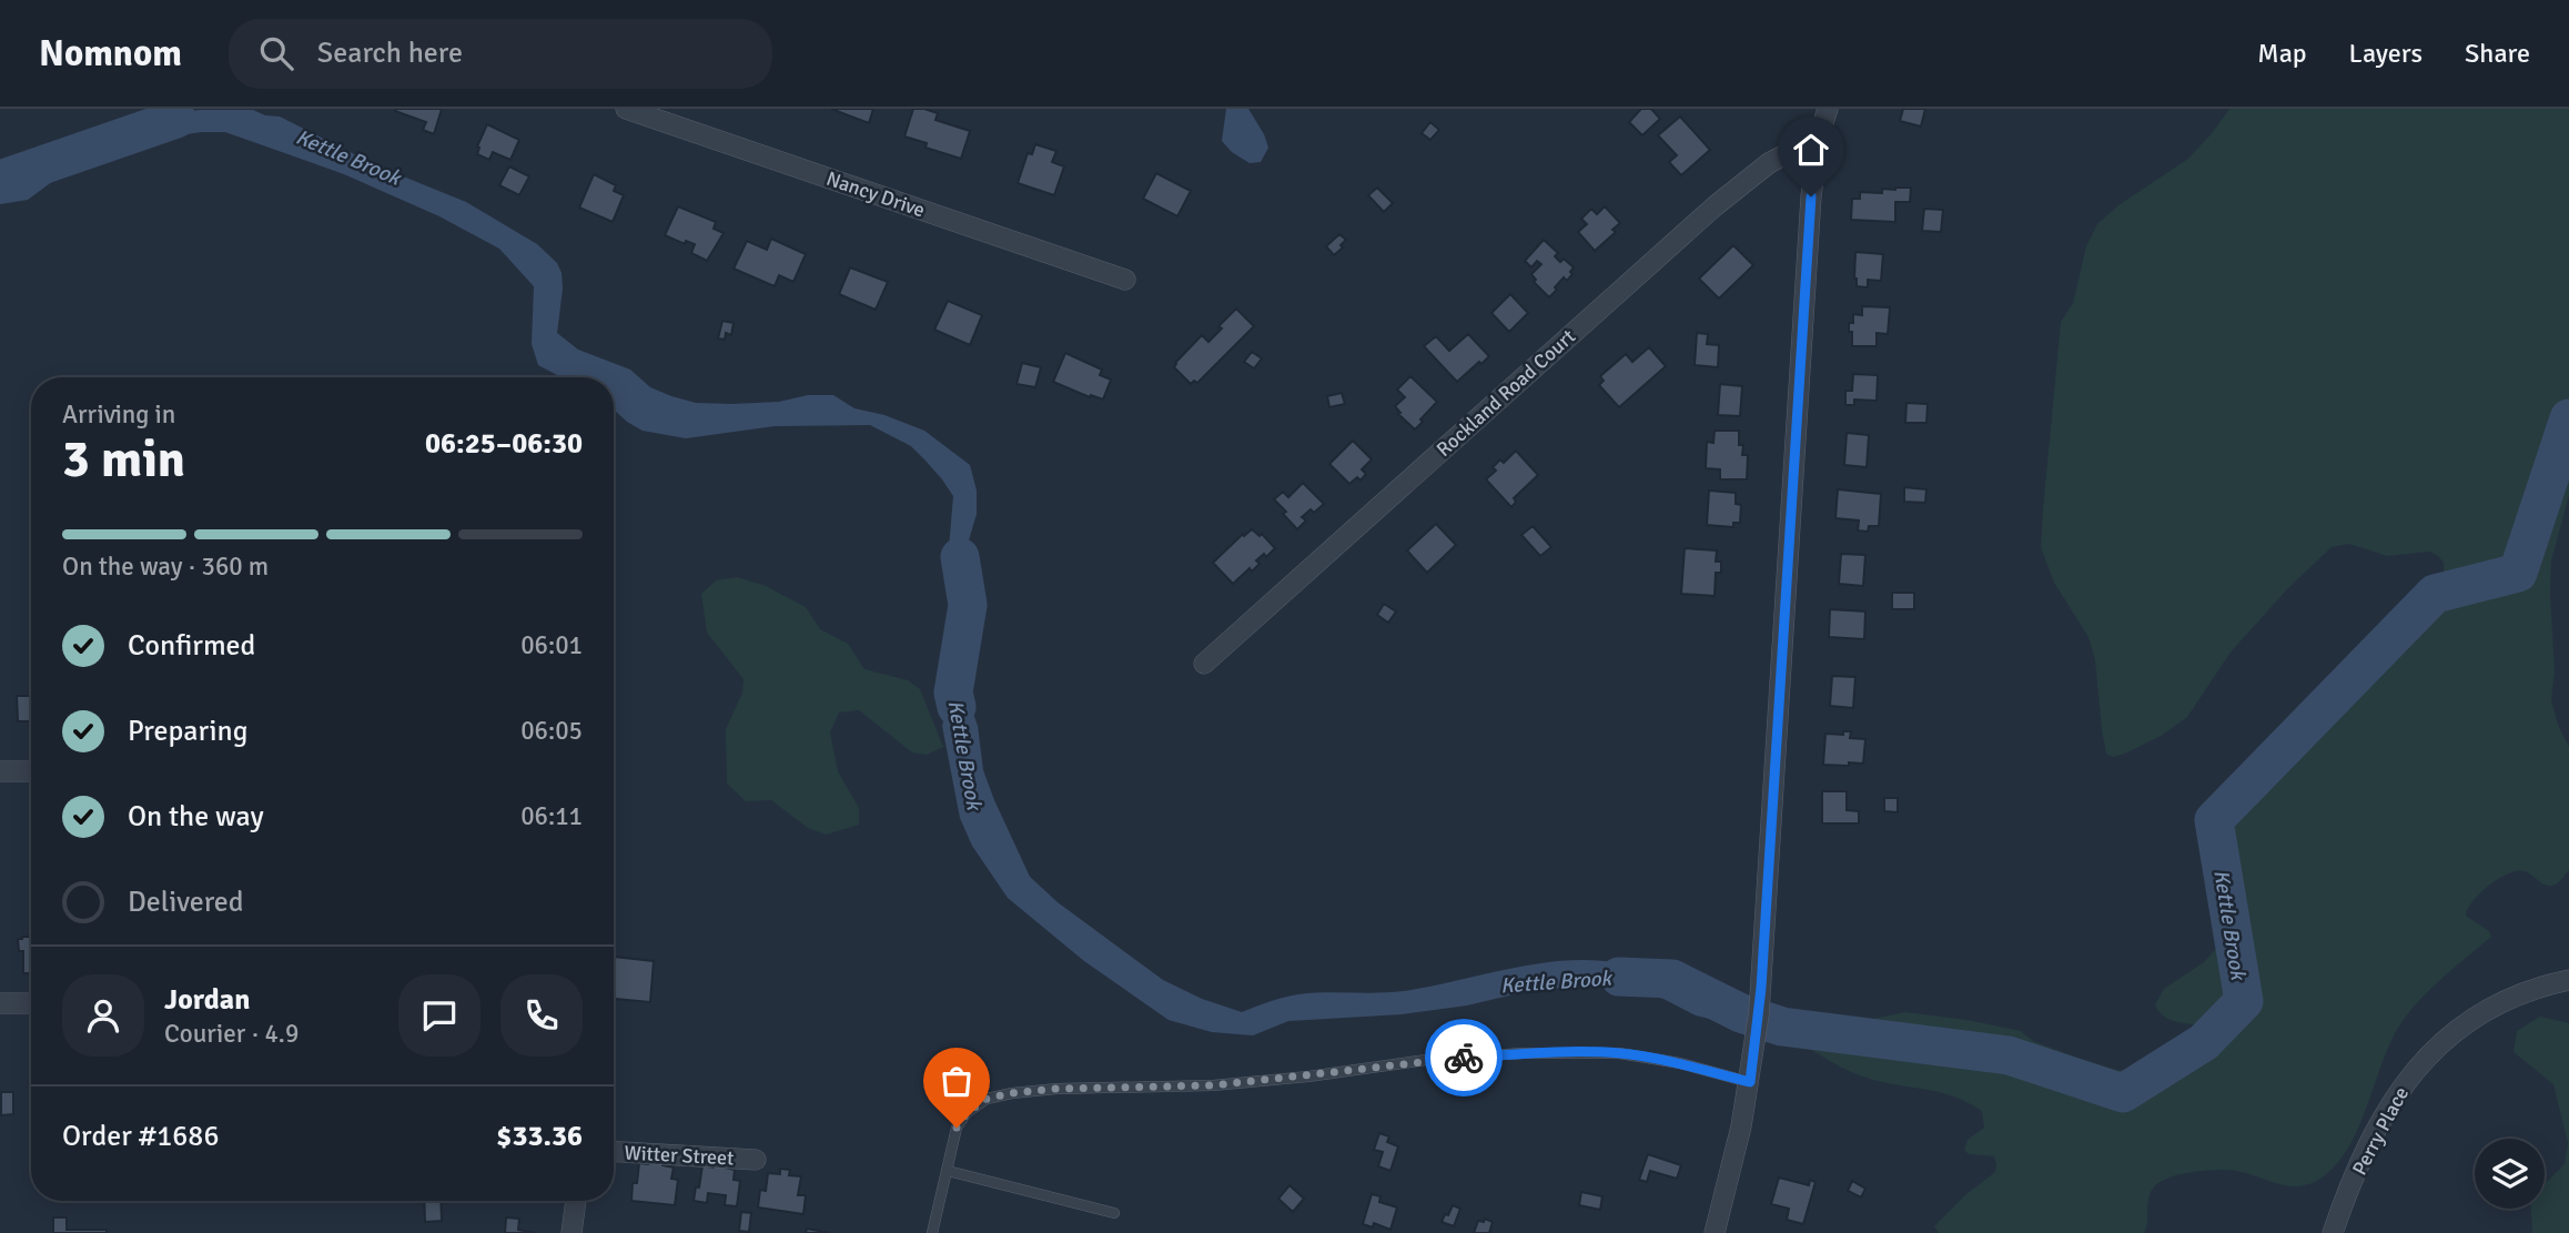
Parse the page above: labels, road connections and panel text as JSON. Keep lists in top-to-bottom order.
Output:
{
  "streets": {
    "street": [
      "Nancy Drive",
      "Rockland Road Court",
      "Perry Place",
      "Witter Street"
    ]
  },
  "water": ["Kettle Brook"],
  "page": {
    "header": "Nomnom",
    "search": "Search here",
    "nav": ["Map", "Layers", "Share"],
    "heading": ["3 min", "Arriving in", "06:25–06:30"],
    "panel": [
      "Jordan",
      "Courier · 4.9",
      "Order #1686",
      "$33.36"
    ],
    "bar": "On the way · 360 m",
    "list": [
      ["Confirmed", "06:01"],
      ["Preparing", "06:05"],
      ["On the way", "06:11"],
      "Delivered"
    ]
  }
}
